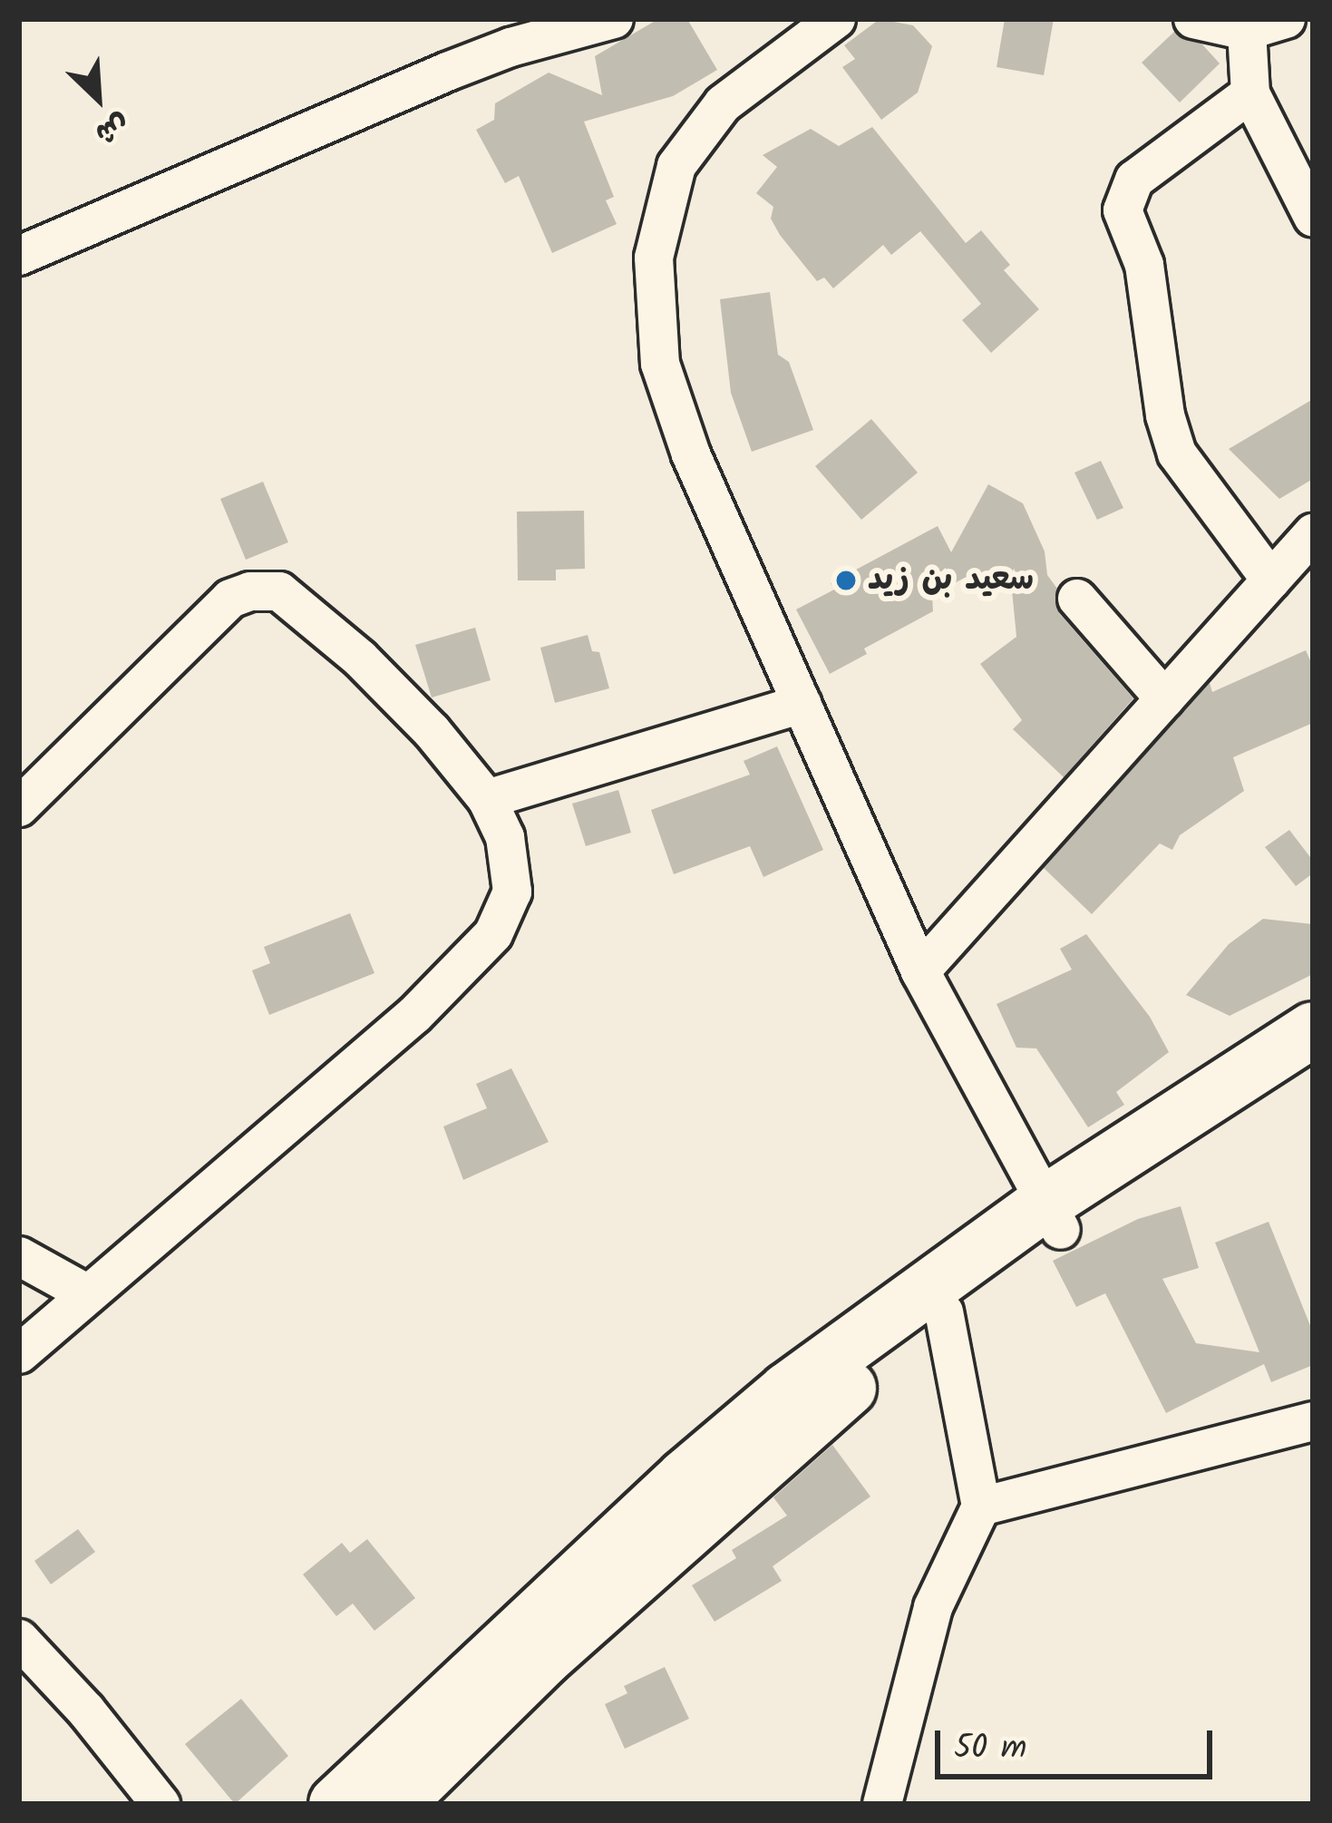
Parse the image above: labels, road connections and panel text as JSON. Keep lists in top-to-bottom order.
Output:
{
  "places": ["سعيد بن زيد"],
  "scale_bar": "50 m",
  "north": "bottom right"
}
